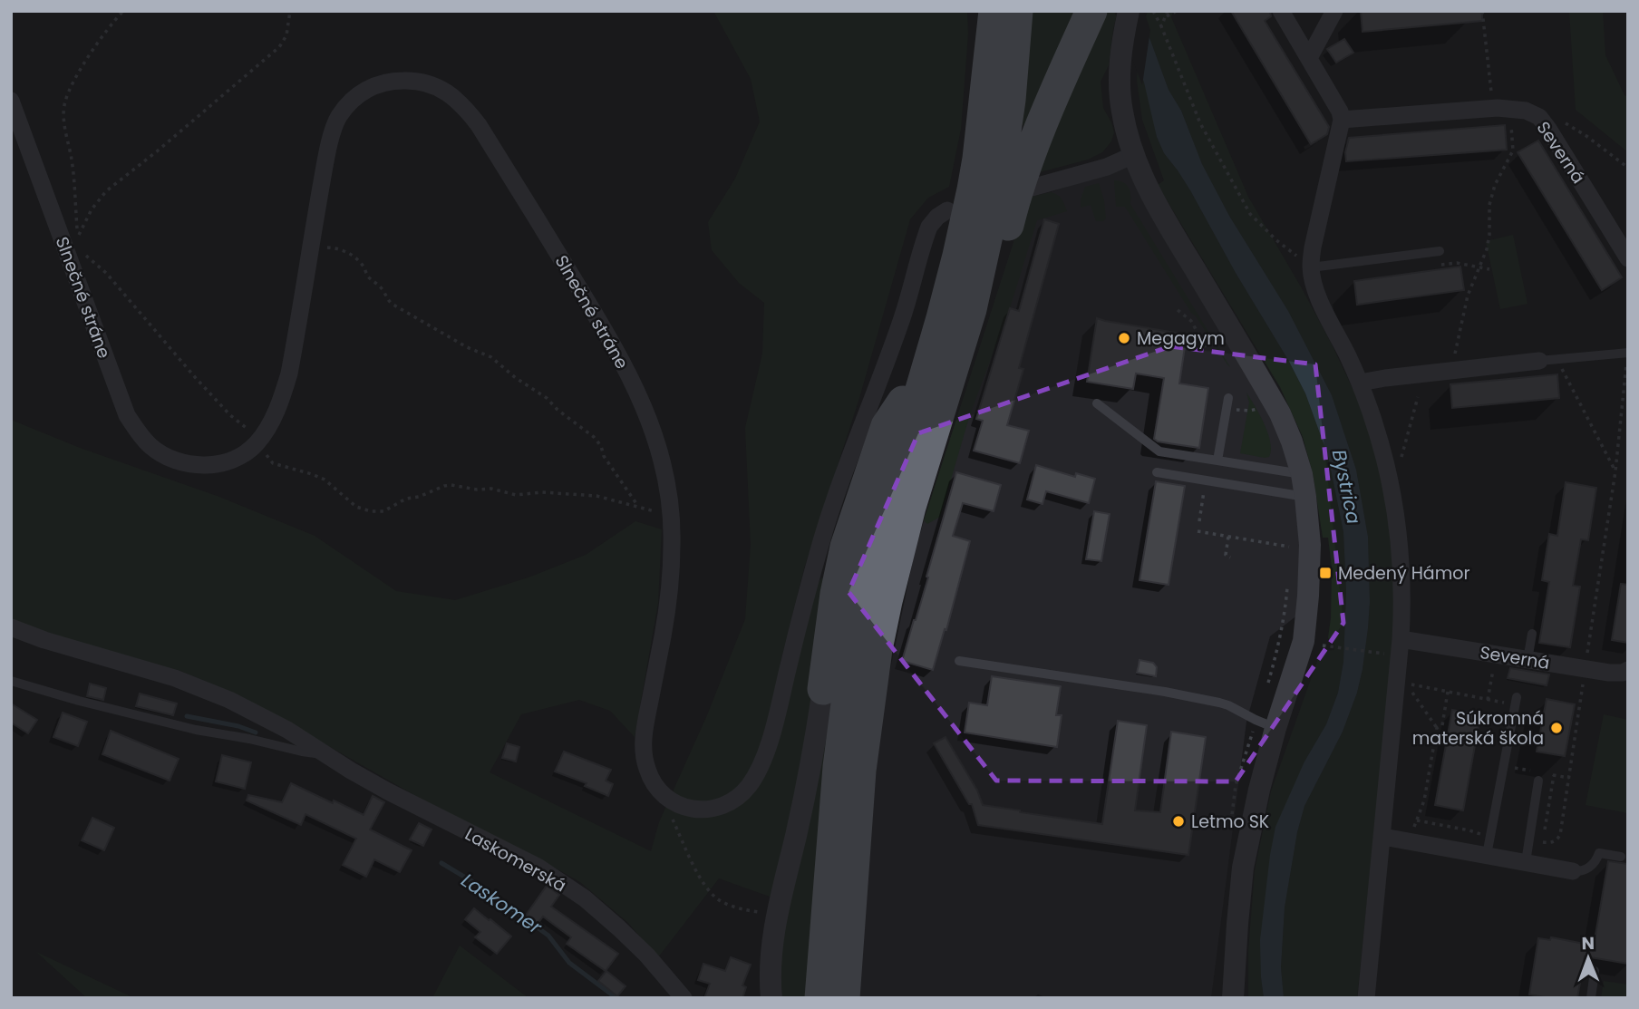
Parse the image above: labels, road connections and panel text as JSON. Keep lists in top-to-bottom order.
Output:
{
  "streets": {
    "street": ["Severná", "Slnečné stráne", "Laskomerská"]
  },
  "water": ["Bystrica", "Laskomer"],
  "places": {
    "other": ["Megagym", "Súkromná materská škola", "Letmo SK"],
    "transit": ["Medený Hámor"]
  },
  "north": "top"
}
